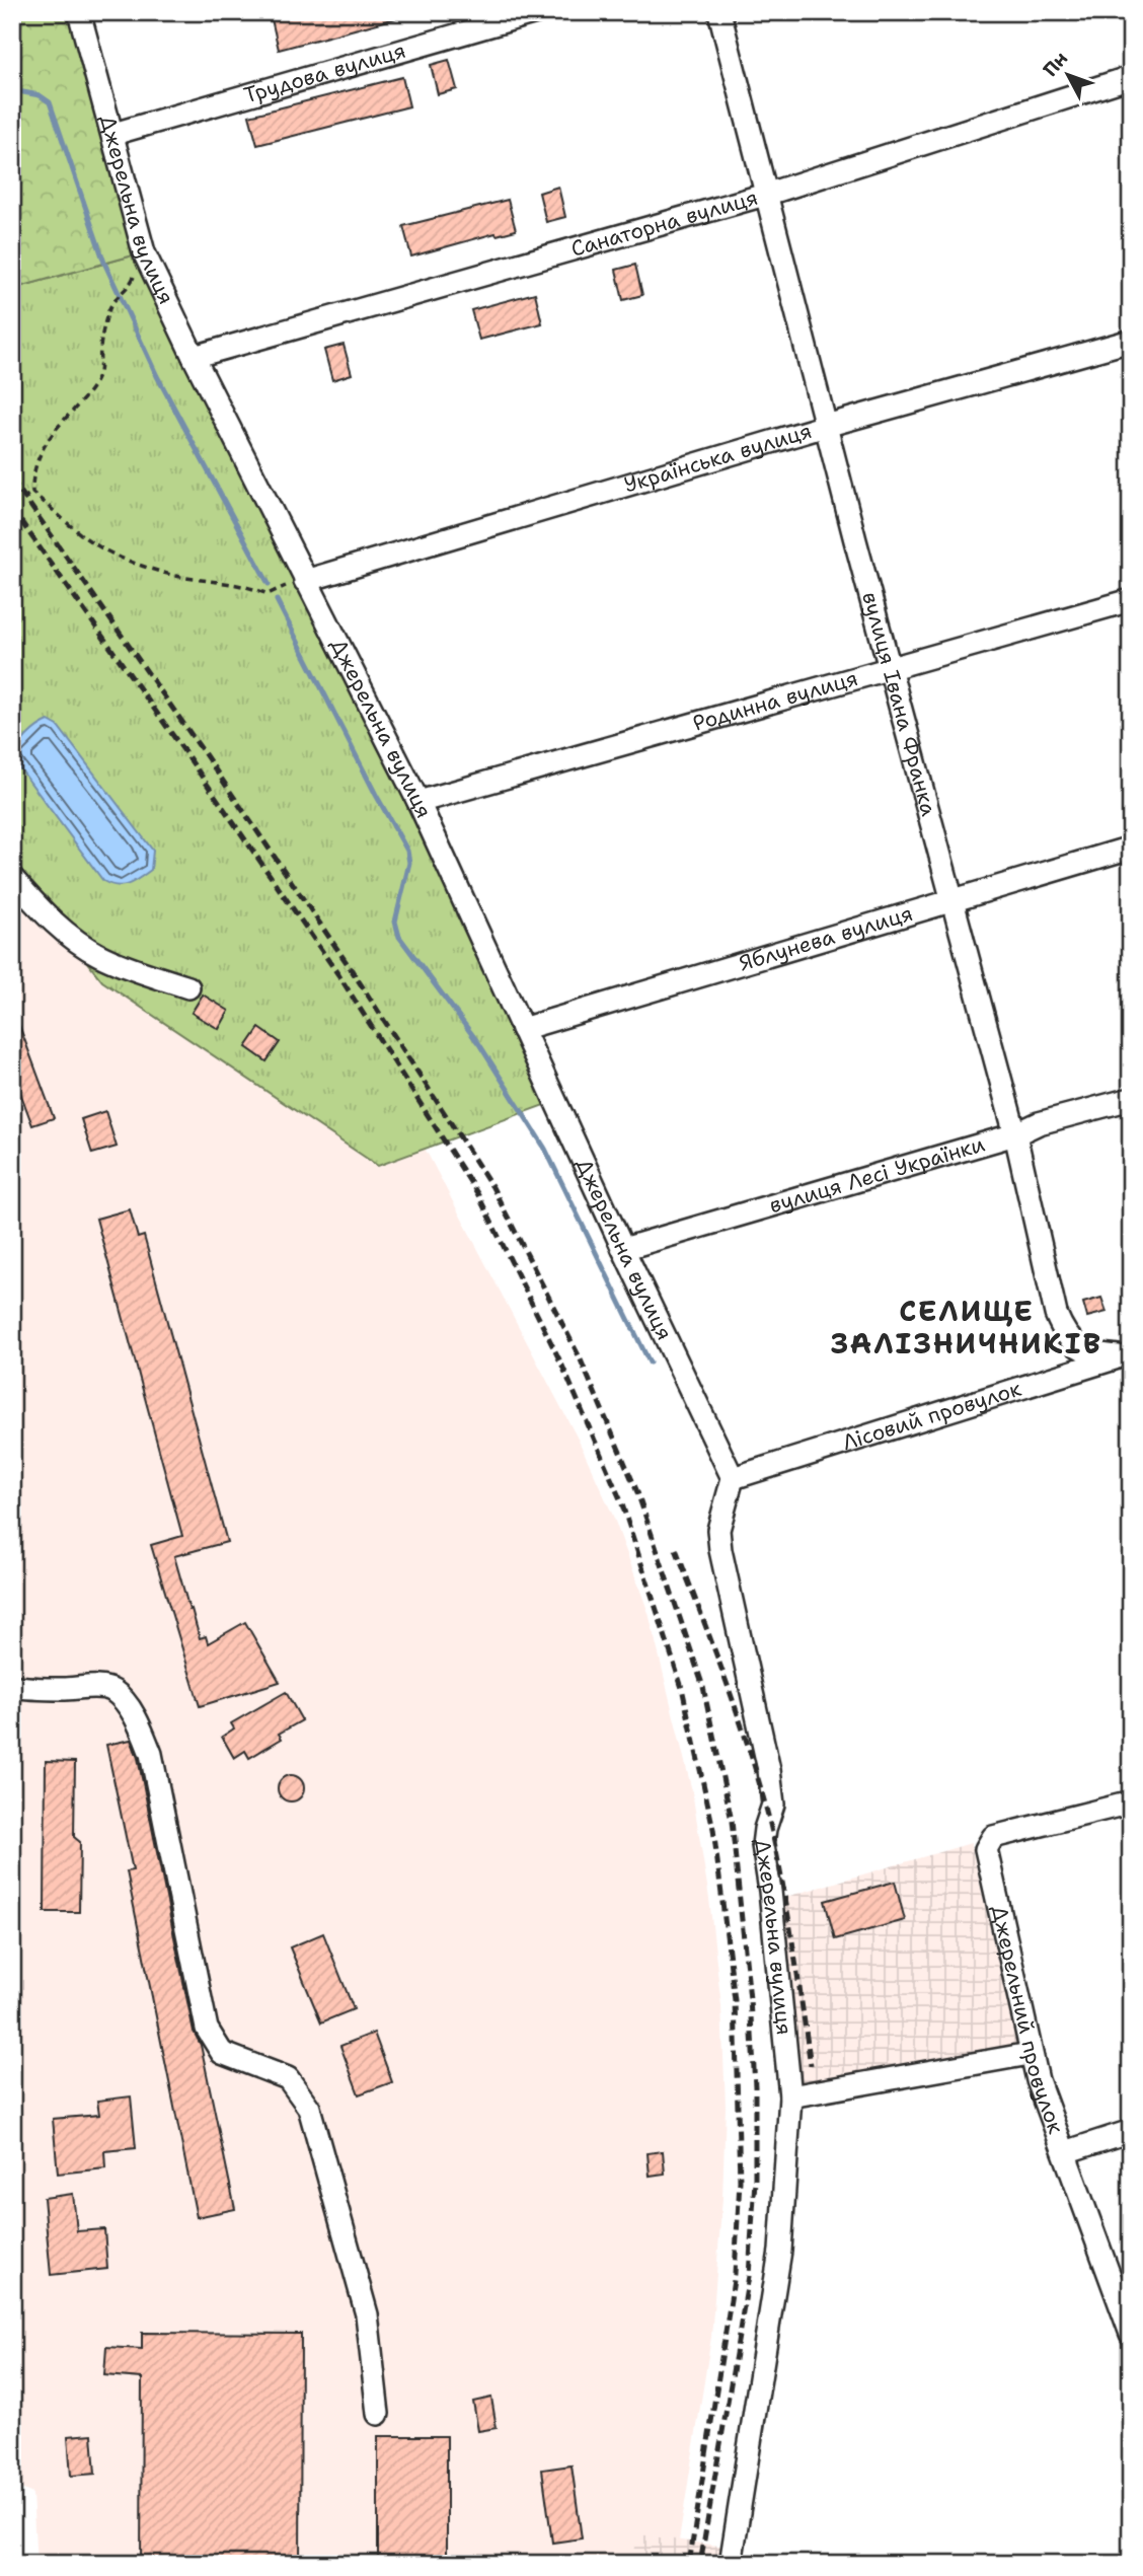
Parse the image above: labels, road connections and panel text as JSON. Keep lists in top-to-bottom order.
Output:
{
  "streets": {
    "street": [
      "Трудова вулиця",
      "Джерельна вулиця",
      "Санаторна вулиця",
      "Українська вулиця",
      "Родинна вулиця",
      "вулиця Івана Франка",
      "Яблунева вулиця",
      "вулиця Лесі Українки",
      "Лісовий провулок",
      "Джерельний провулок"
    ]
  },
  "crossings": [
    ["Трудова вулиця", "Джерельна вулиця"],
    ["Джерельна вулиця", "Санаторна вулиця"],
    ["Джерельна вулиця", "Українська вулиця"],
    ["Джерельна вулиця", "Родинна вулиця"],
    ["Джерельна вулиця", "Яблунева вулиця"],
    ["Джерельна вулиця", "вулиця Лесі Українки"],
    ["Джерельна вулиця", "Лісовий провулок"],
    ["Санаторна вулиця", "вулиця Івана Франка"],
    ["Українська вулиця", "вулиця Івана Франка"],
    ["Родинна вулиця", "вулиця Івана Франка"],
    ["вулиця Івана Франка", "Яблунева вулиця"],
    ["вулиця Івана Франка", "вулиця Лесі Українки"],
    ["вулиця Івана Франка", "Лісовий провулок"]
  ],
  "districts": ["СЕЛИЩЕ ЗАЛІЗНИЧНИКІВ"],
  "north": "top left"
}
